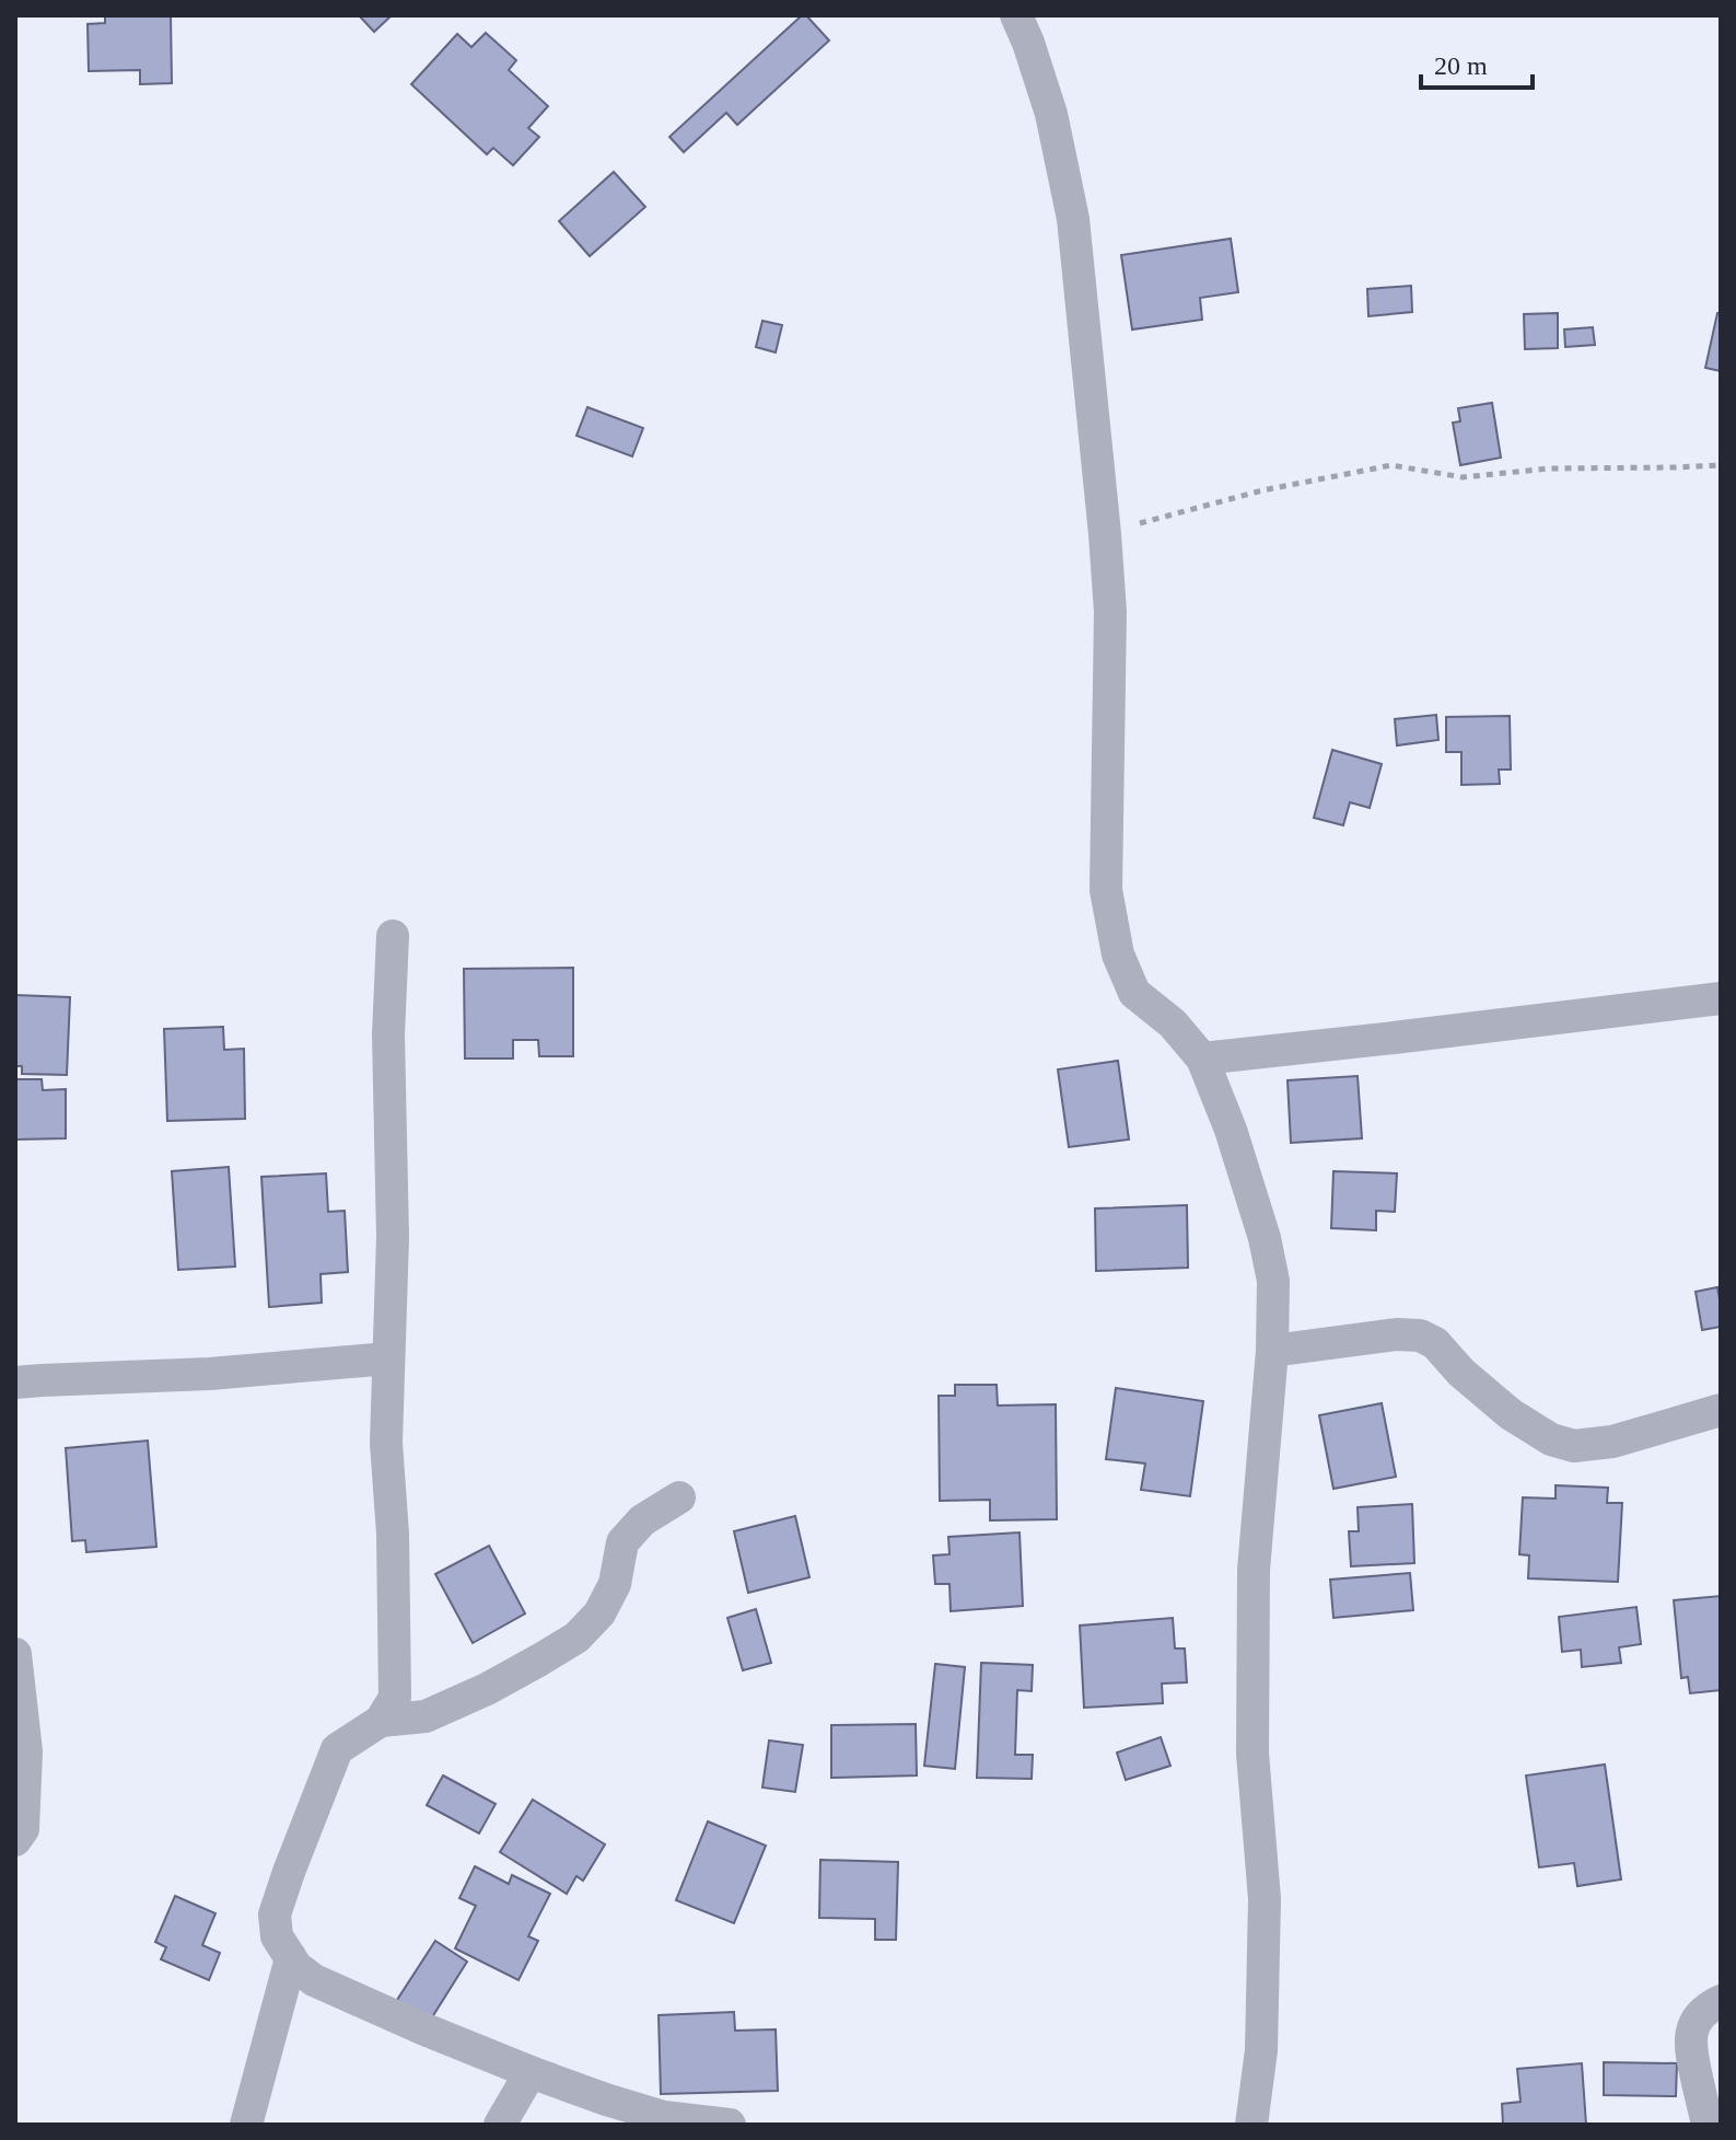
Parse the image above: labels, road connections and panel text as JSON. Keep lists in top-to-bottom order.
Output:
{
  "scale_bar": "20 m"
}
